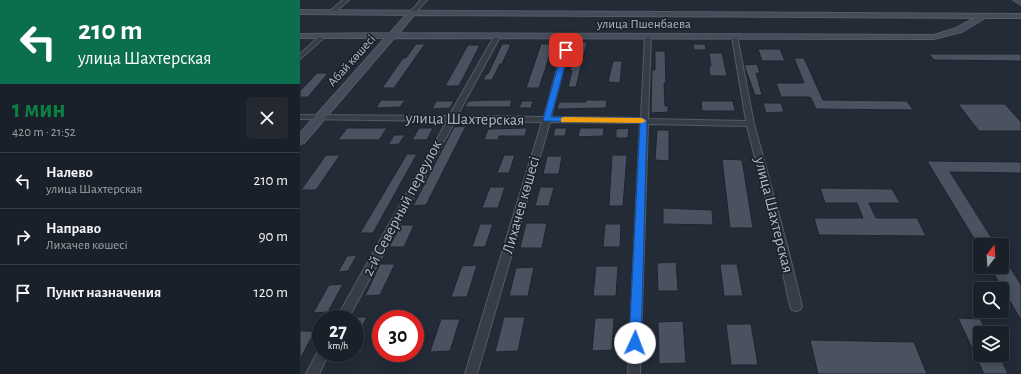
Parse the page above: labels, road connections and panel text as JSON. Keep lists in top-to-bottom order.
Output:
{
  "streets": {
    "main road": ["улица Пшенбаева", "Абай көшесі"],
    "street": ["улица Шахтерская", "Лихачев көшесі", "2-й Северный переулок"]
  },
  "crossings": [
    ["улица Пшенбаева", "Абай көшесі"],
    ["улица Пшенбаева", "улица Шахтерская"],
    ["улица Пшенбаева", "Лихачев көшесі"],
    ["улица Пшенбаева", "2-й Северный переулок"],
    ["Абай көшесі", "улица Шахтерская"],
    ["улица Шахтерская", "Лихачев көшесі"],
    ["улица Шахтерская", "2-й Северный переулок"]
  ],
  "north": "top",
  "page": {
    "turn": ["210 m", "улица Шахтерская"],
    "heading": ["1 мин", "420 m · 21:52"],
    "list": [
      {
        "name": "Налево",
        "note": "улица Шахтерская",
        "value": "210 m"
      },
      {
        "name": "Направо",
        "note": "Лихачев көшесі",
        "value": "90 m"
      },
      {
        "name": "Пункт назначения",
        "value": "120 m"
      }
    ],
    "speed": "27 km/h",
    "limit": "30"
  }
}
